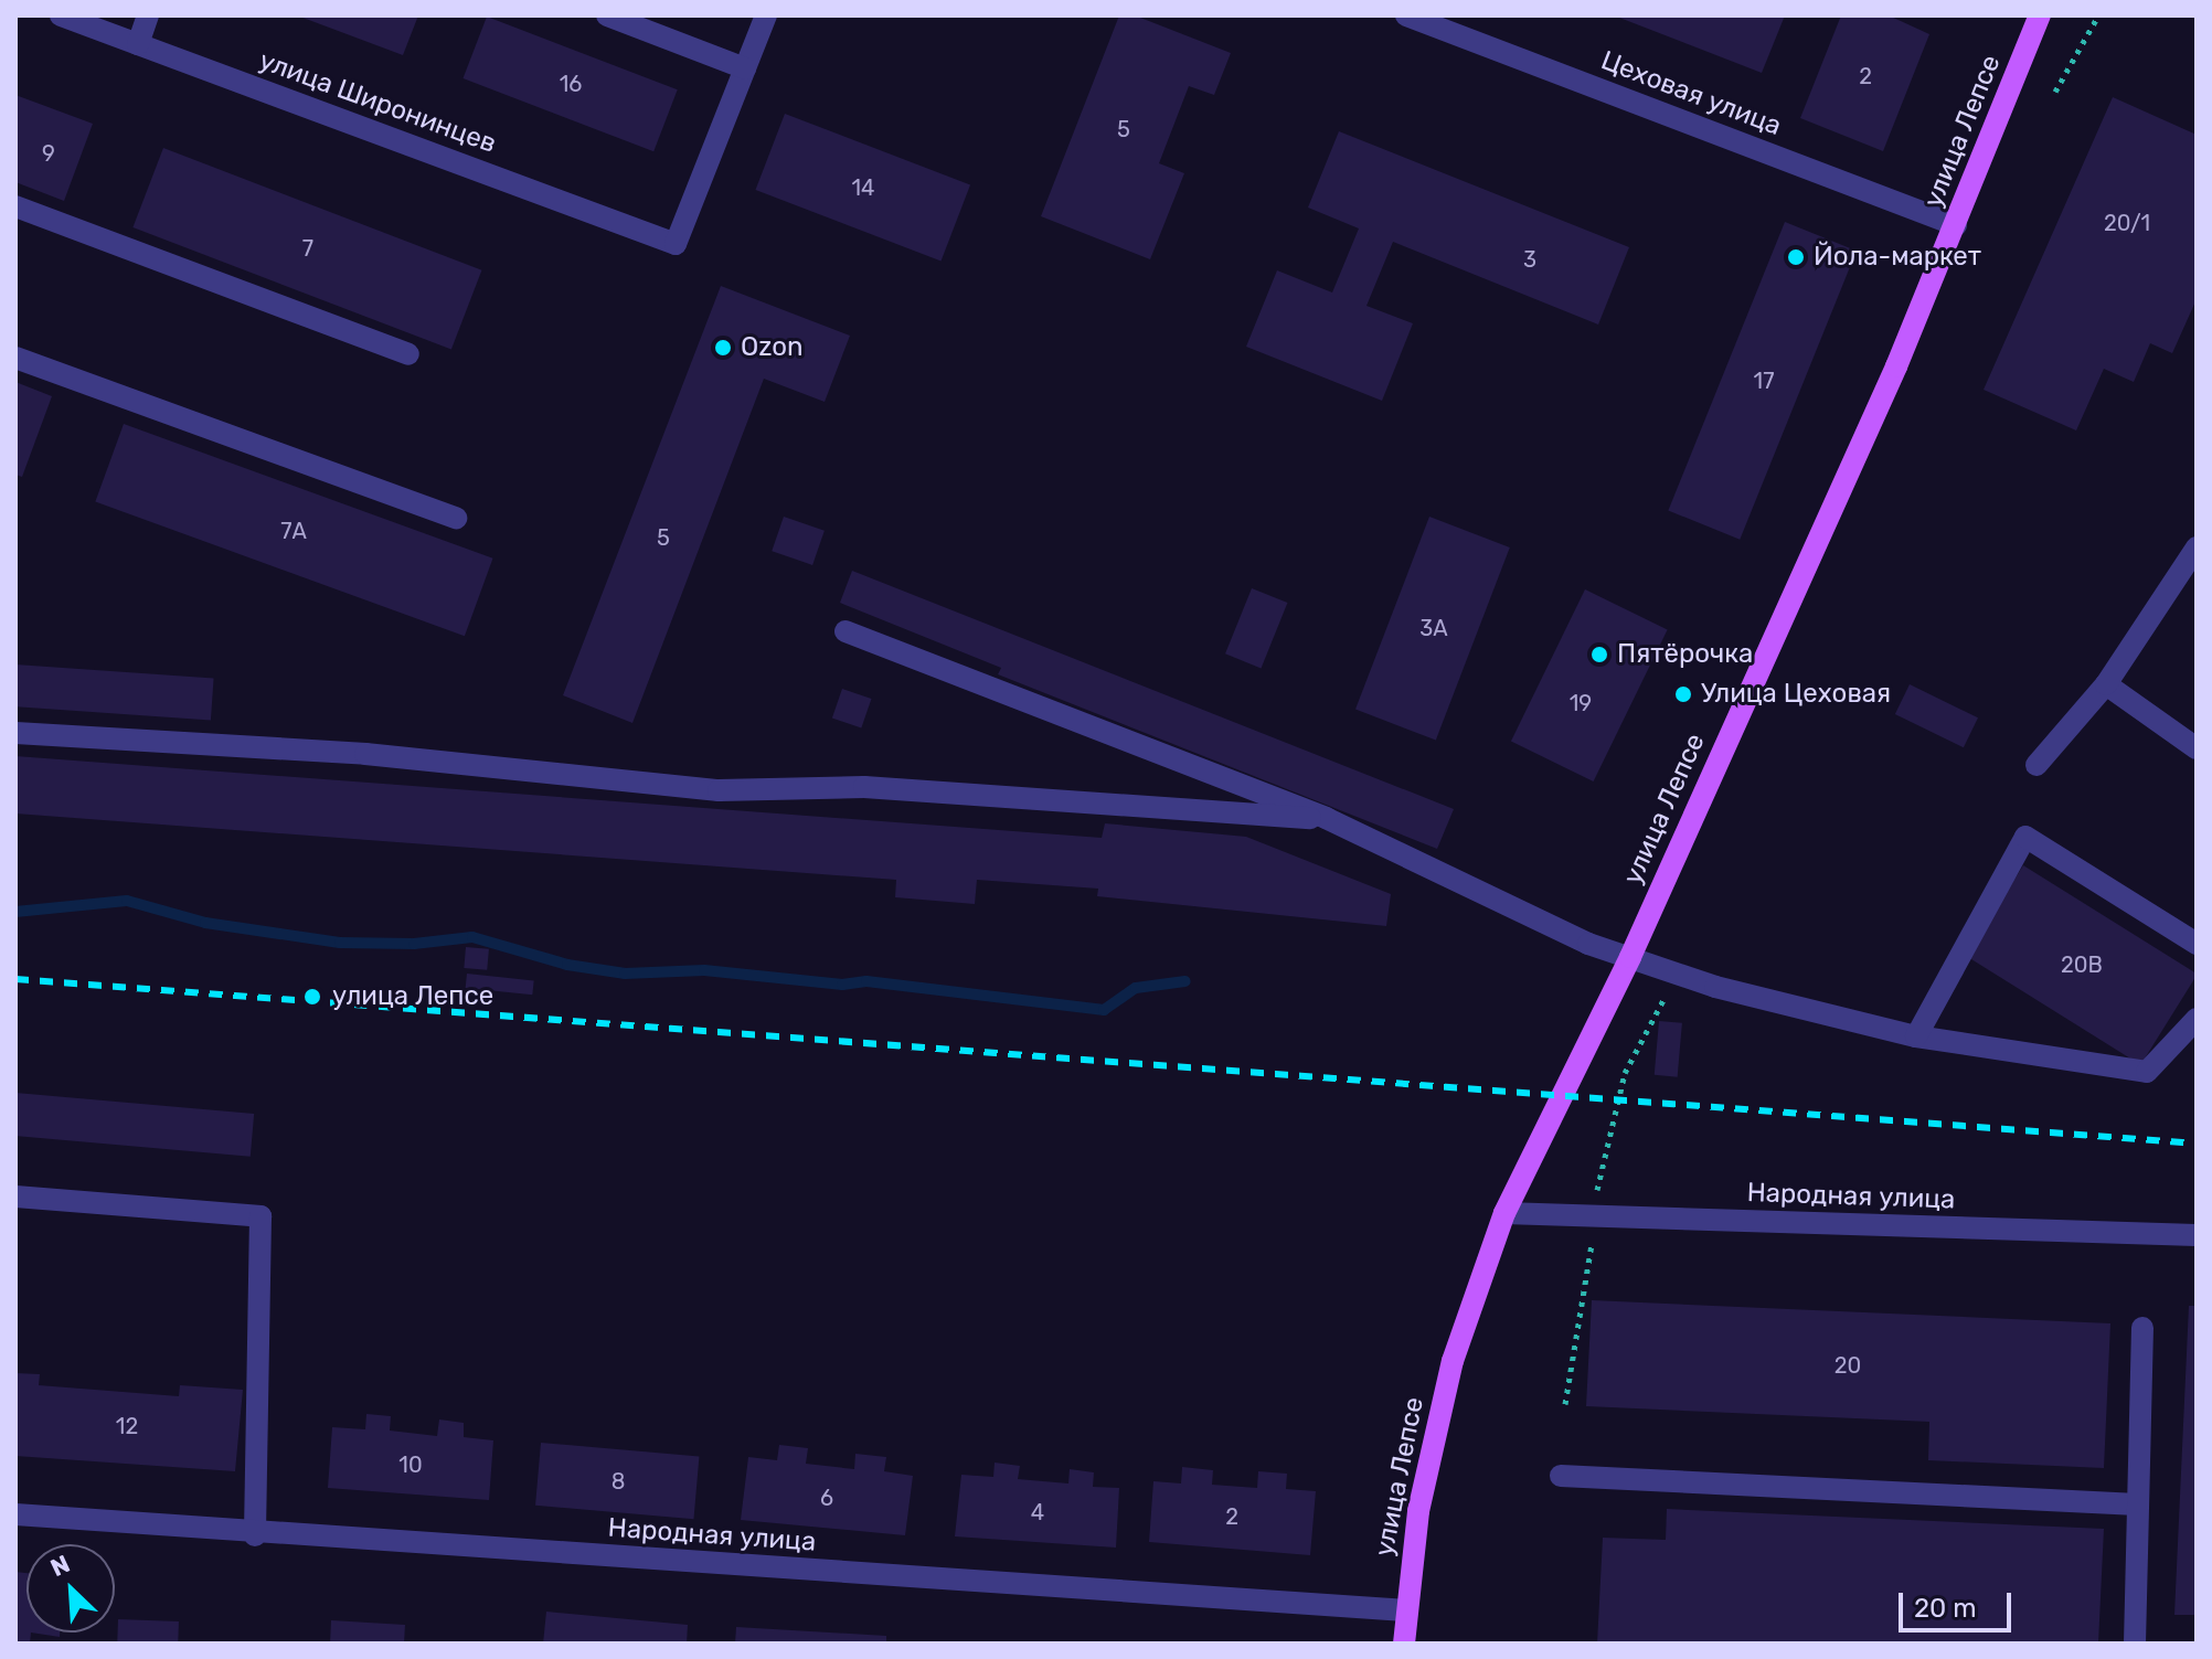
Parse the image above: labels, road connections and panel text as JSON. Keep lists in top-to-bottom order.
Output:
{
  "streets": {
    "main road": ["улица Лепсе"],
    "street": ["Цеховая улица", "улица Широнинцев", "Народная улица"]
  },
  "crossings": [
    ["Цеховая улица", "улица Лепсе"],
    ["улица Лепсе", "Народная улица"]
  ],
  "places": [
    "Йола-маркет",
    "Ozon",
    "Пятёрочка",
    "Улица Цеховая",
    "улица Лепсе"
  ],
  "house_numbers": [
    "2",
    "16",
    "5",
    "9",
    "14",
    "20/1",
    "7",
    "3",
    "17",
    "7А",
    "5",
    "3А",
    "19",
    "20В",
    "20",
    "12",
    "10",
    "8",
    "6",
    "4",
    "2"
  ],
  "scale_bar": "20 m",
  "north": "top left"
}
